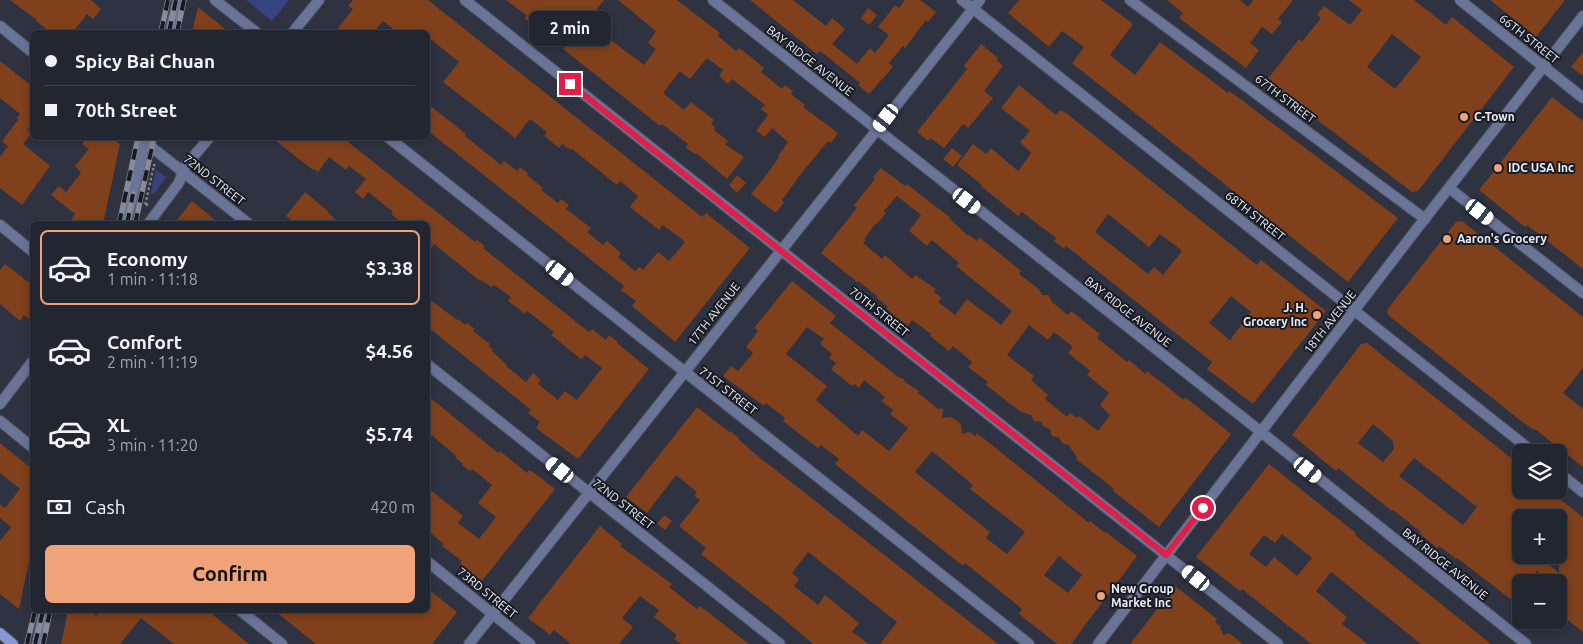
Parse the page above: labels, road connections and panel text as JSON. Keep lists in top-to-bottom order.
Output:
{
  "streets": {
    "street": [
      "66TH STREET",
      "BAY RIDGE AVENUE",
      "67TH STREET",
      "72ND STREET",
      "68TH STREET",
      "70TH STREET",
      "17TH AVENUE",
      "18TH AVENUE",
      "71ST STREET",
      "73RD STREET"
    ]
  },
  "crossings": [
    ["66TH STREET", "18TH AVENUE"],
    ["BAY RIDGE AVENUE", "17TH AVENUE"],
    ["BAY RIDGE AVENUE", "18TH AVENUE"],
    ["67TH STREET", "18TH AVENUE"],
    ["72ND STREET", "17TH AVENUE"],
    ["68TH STREET", "17TH AVENUE"],
    ["68TH STREET", "18TH AVENUE"],
    ["70TH STREET", "17TH AVENUE"],
    ["70TH STREET", "18TH AVENUE"],
    ["17TH AVENUE", "71ST STREET"],
    ["17TH AVENUE", "73RD STREET"]
  ],
  "places": [
    "C-Town",
    "IDC USA Inc",
    "Aaron's Grocery",
    "J. H. Grocery Inc",
    "New Group Market Inc"
  ],
  "page": {
    "bubble": "2 min",
    "banner": ["Spicy Bai Chuan", "70th Street"],
    "list": [
      {
        "name": "Economy",
        "note": "1 min · 11:18",
        "value": "$3.38"
      },
      {
        "name": "Comfort",
        "note": "2 min · 11:19",
        "value": "$4.56"
      },
      {
        "name": "XL",
        "note": "3 min · 11:20",
        "value": "$5.74"
      }
    ],
    "map_buttons": ["+", "−"],
    "pay": ["Cash", "420 m"],
    "buttons": "Confirm"
  }
}
